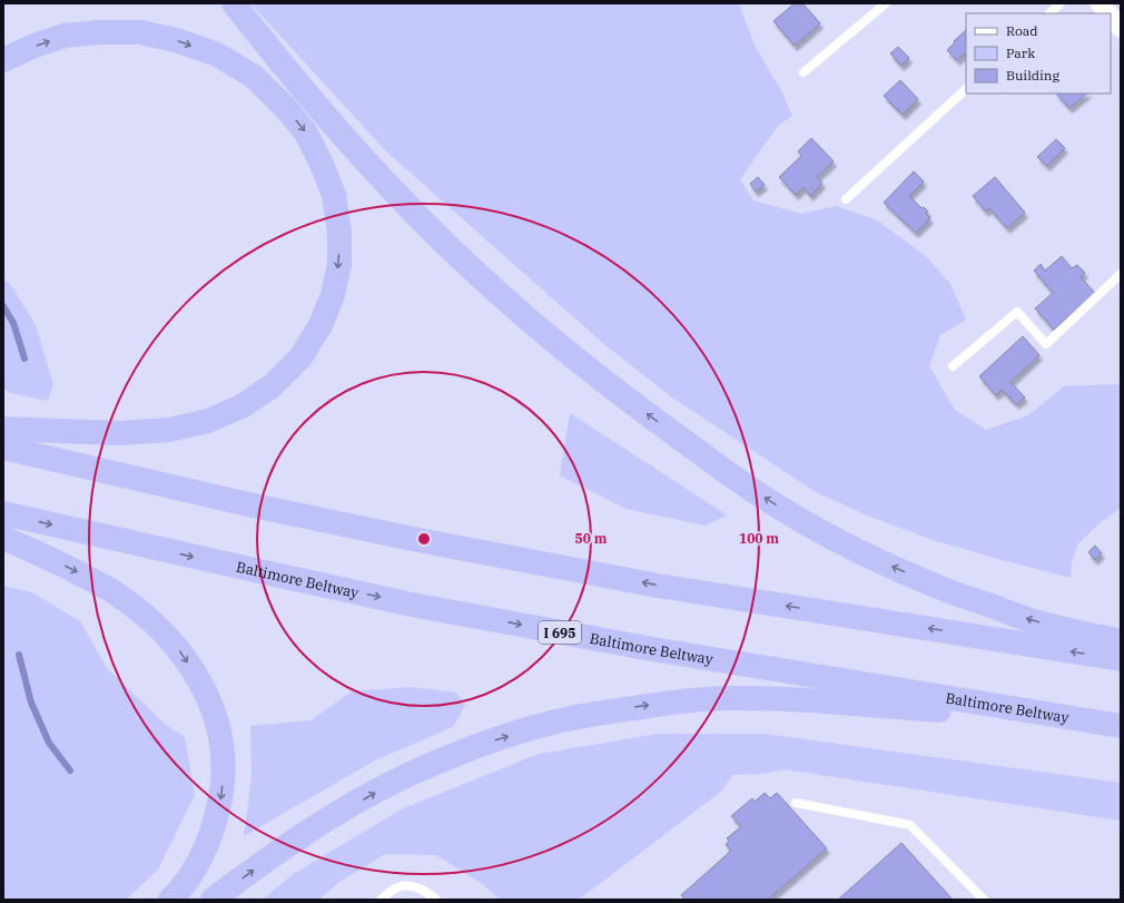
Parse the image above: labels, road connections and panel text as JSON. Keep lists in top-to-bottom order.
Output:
{
  "streets": {
    "highway": ["Baltimore Beltway", "I 695"]
  },
  "legend": ["Road", "Park", "Building"],
  "rings": ["50 m", "100 m"]
}
